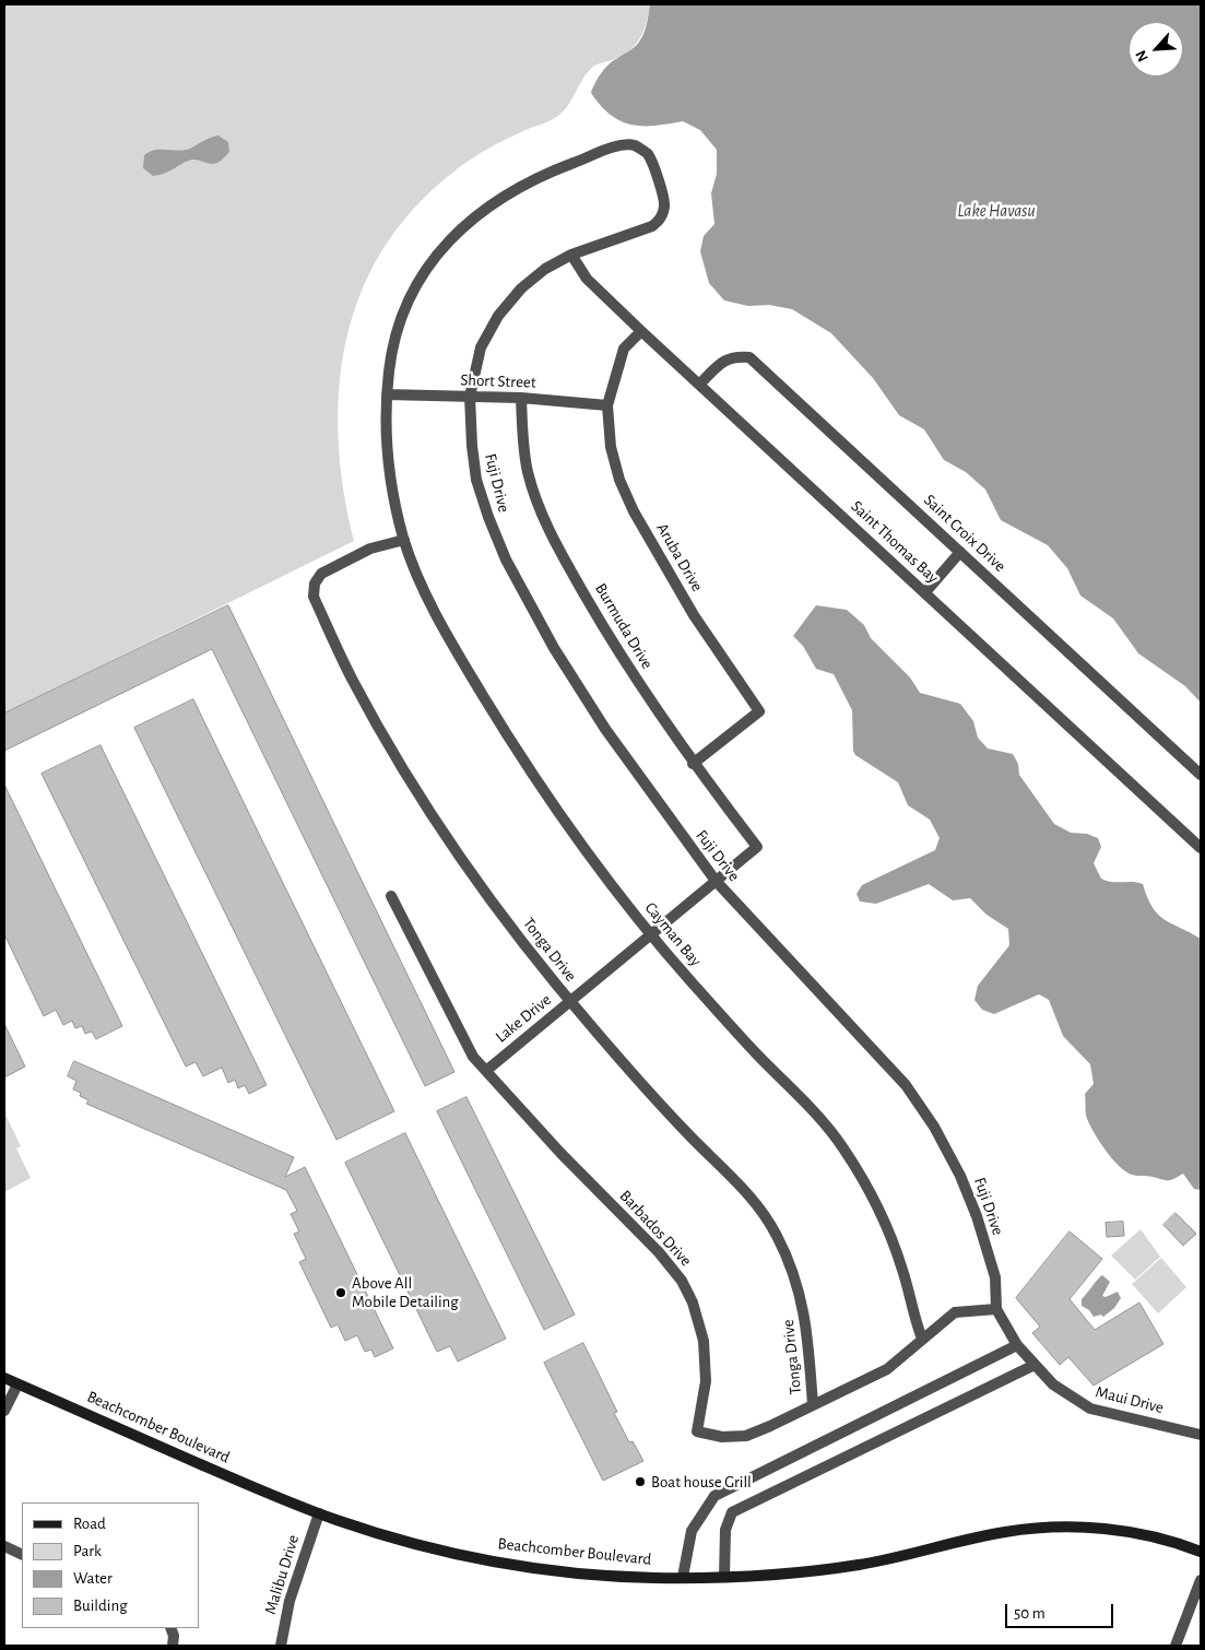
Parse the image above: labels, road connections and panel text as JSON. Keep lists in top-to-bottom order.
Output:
{
  "streets": {
    "street": [
      "Short Street",
      "Fuji Drive",
      "Saint Croix Drive",
      "Saint Thomas Bay",
      "Aruba Drive",
      "Burmuda Drive",
      "Cayman Bay",
      "Tonga Drive",
      "Lake Drive",
      "Barbados Drive",
      "Maui Drive",
      "Beachcomber Boulevard",
      "Malibu Drive"
    ]
  },
  "crossings": [
    ["Short Street", "Fuji Drive"],
    ["Short Street", "Aruba Drive"],
    ["Short Street", "Burmuda Drive"],
    ["Fuji Drive", "Saint Thomas Bay"],
    ["Fuji Drive", "Cayman Bay"],
    ["Fuji Drive", "Tonga Drive"],
    ["Fuji Drive", "Lake Drive"],
    ["Fuji Drive", "Barbados Drive"],
    ["Fuji Drive", "Maui Drive"],
    ["Saint Croix Drive", "Saint Thomas Bay"],
    ["Saint Thomas Bay", "Aruba Drive"],
    ["Aruba Drive", "Burmuda Drive"],
    ["Burmuda Drive", "Lake Drive"],
    ["Cayman Bay", "Tonga Drive"],
    ["Cayman Bay", "Lake Drive"],
    ["Cayman Bay", "Barbados Drive"],
    ["Tonga Drive", "Lake Drive"],
    ["Tonga Drive", "Barbados Drive"],
    ["Lake Drive", "Barbados Drive"],
    ["Barbados Drive", "Maui Drive"],
    ["Beachcomber Boulevard", "Malibu Drive"]
  ],
  "water": ["Lake Havasu"],
  "places": ["Above All Mobile Detailing", "Boat house Grill"],
  "legend": [
    "Road",
    "Park",
    "Water",
    "Building"
  ],
  "scale_bar": "50 m",
  "north": "bottom left"
}
